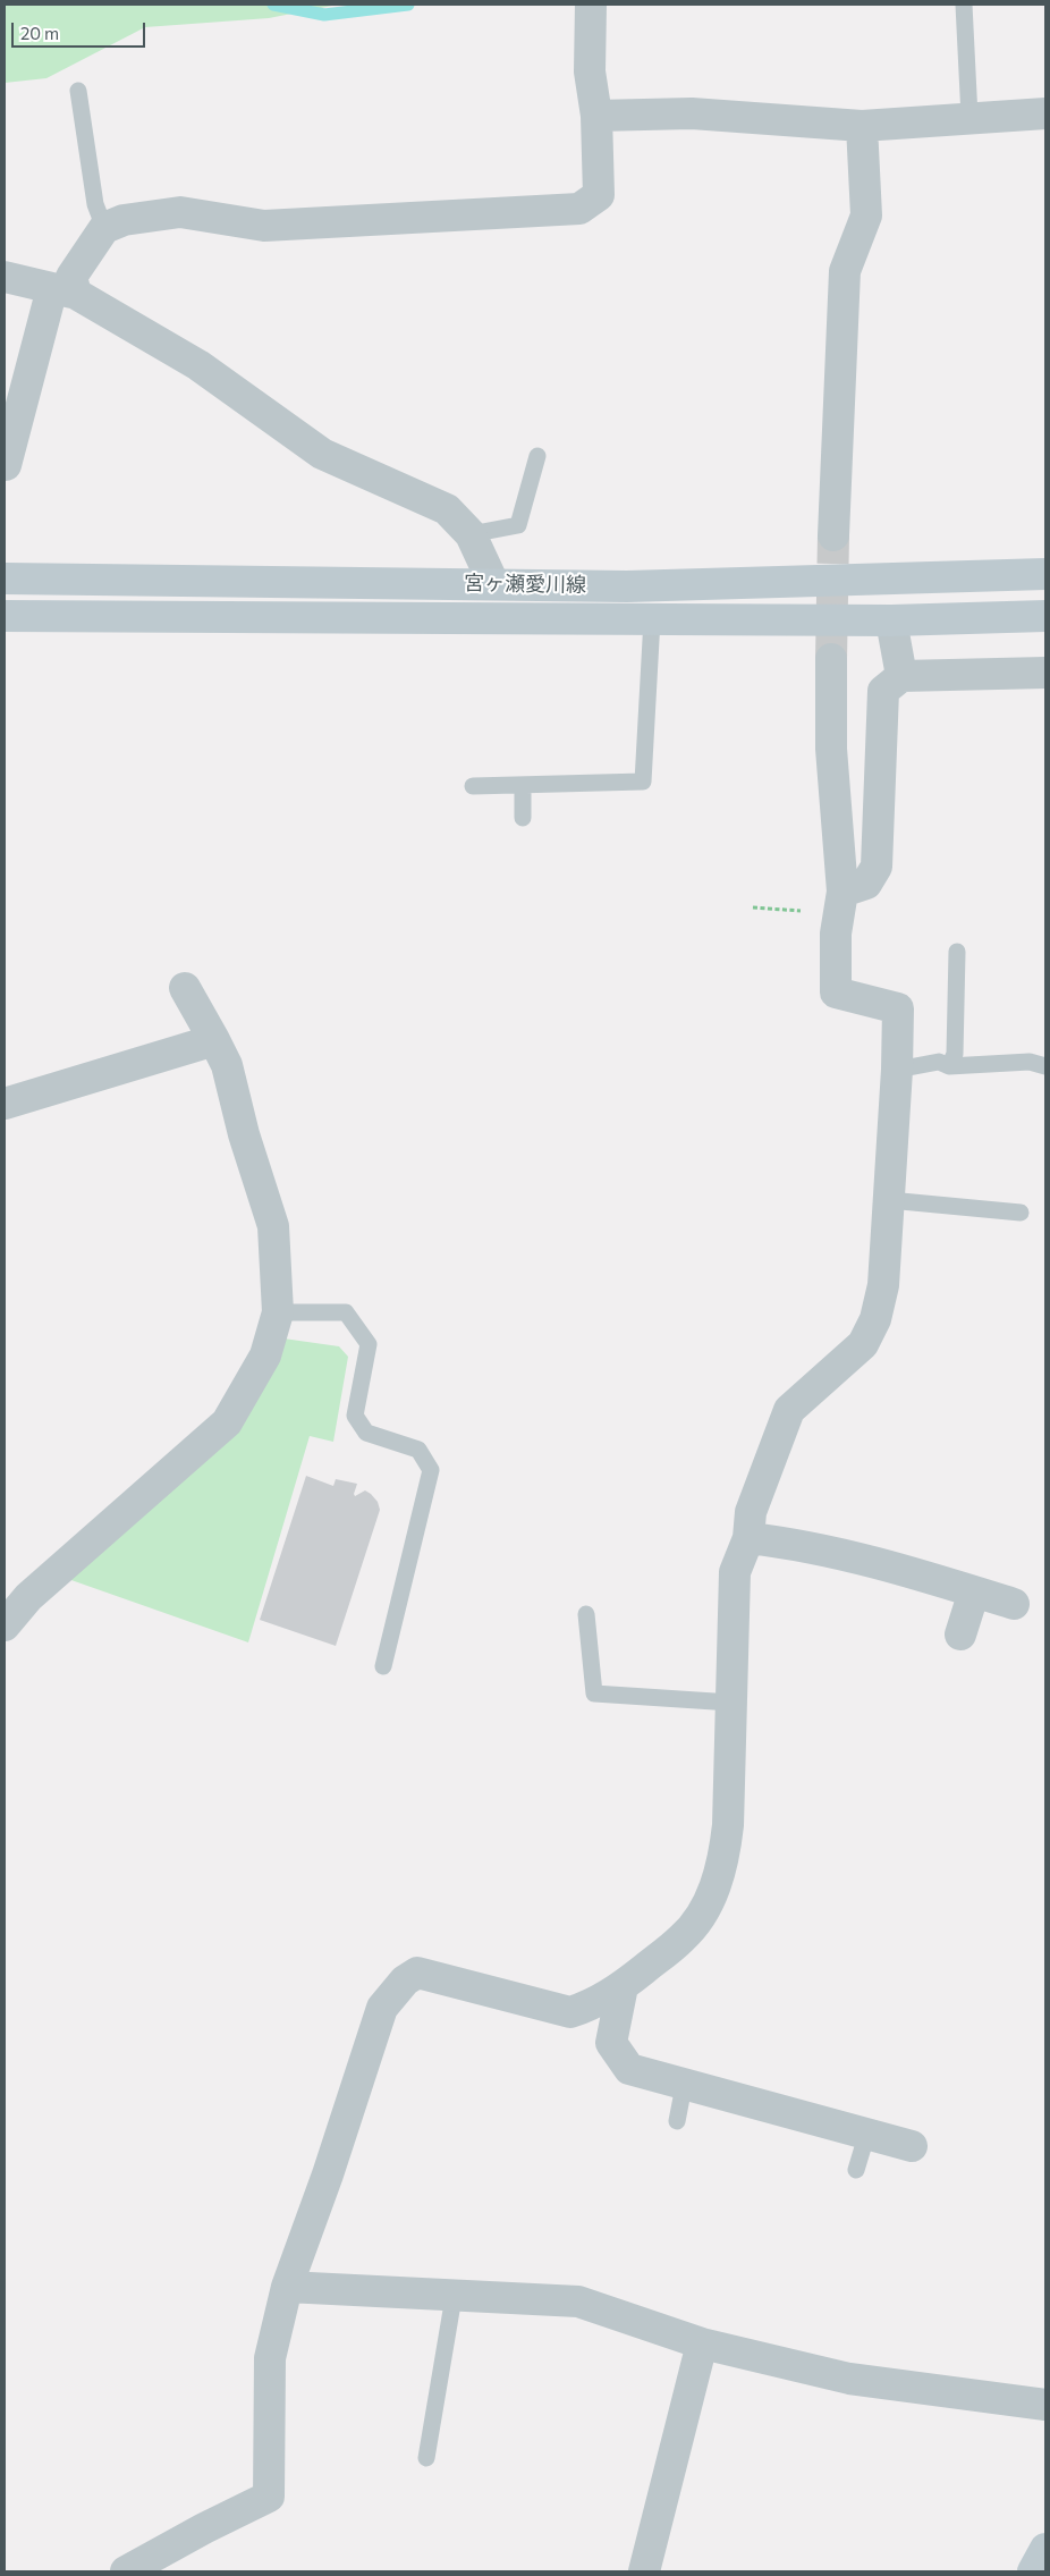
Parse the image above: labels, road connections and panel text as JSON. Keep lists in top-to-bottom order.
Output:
{
  "streets": {
    "main road": ["宮ヶ瀬愛川線"]
  },
  "scale_bar": "20 m"
}
